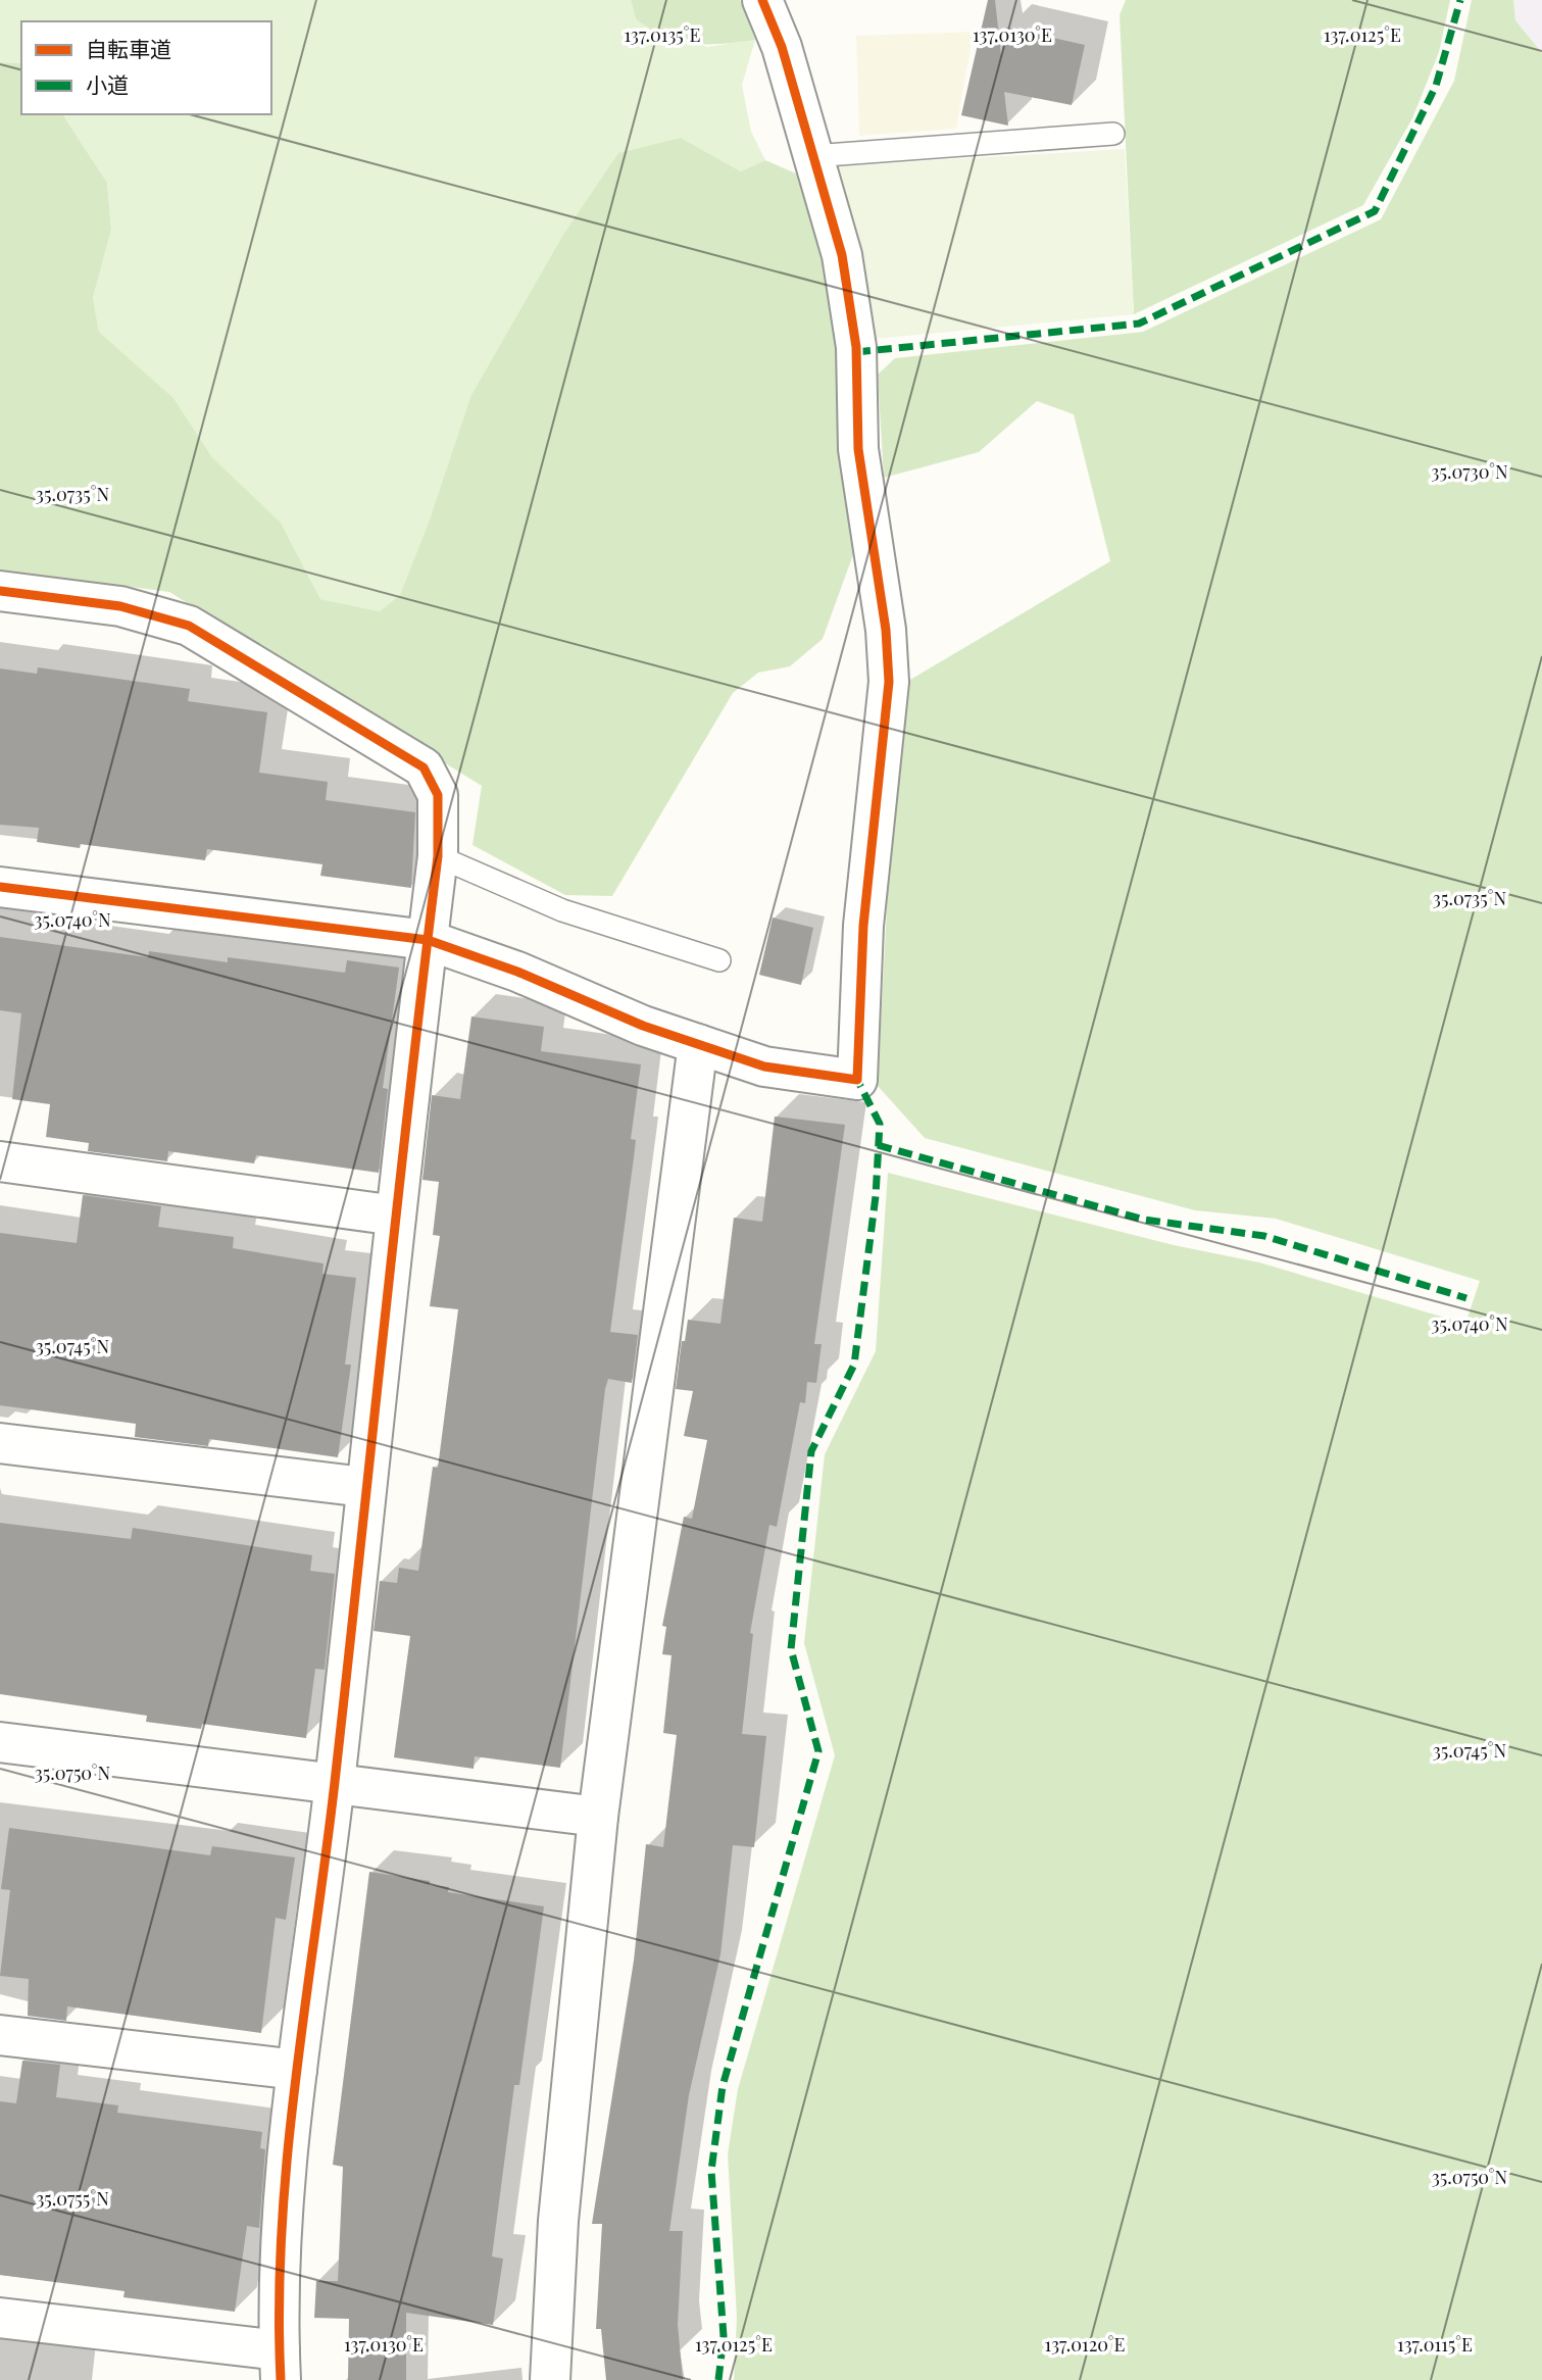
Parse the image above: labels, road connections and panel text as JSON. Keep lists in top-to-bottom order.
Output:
{
  "legend": ["自転車道", "小道"],
  "coordinates": [
    "137.0135°E",
    "137.0130°E",
    "137.0125°E",
    "35.0730°N",
    "35.0735°N",
    "35.0740°N",
    "35.0745°N",
    "35.0750°N",
    "35.0755°N",
    "137.0120°E",
    "137.0115°E"
  ]
}
